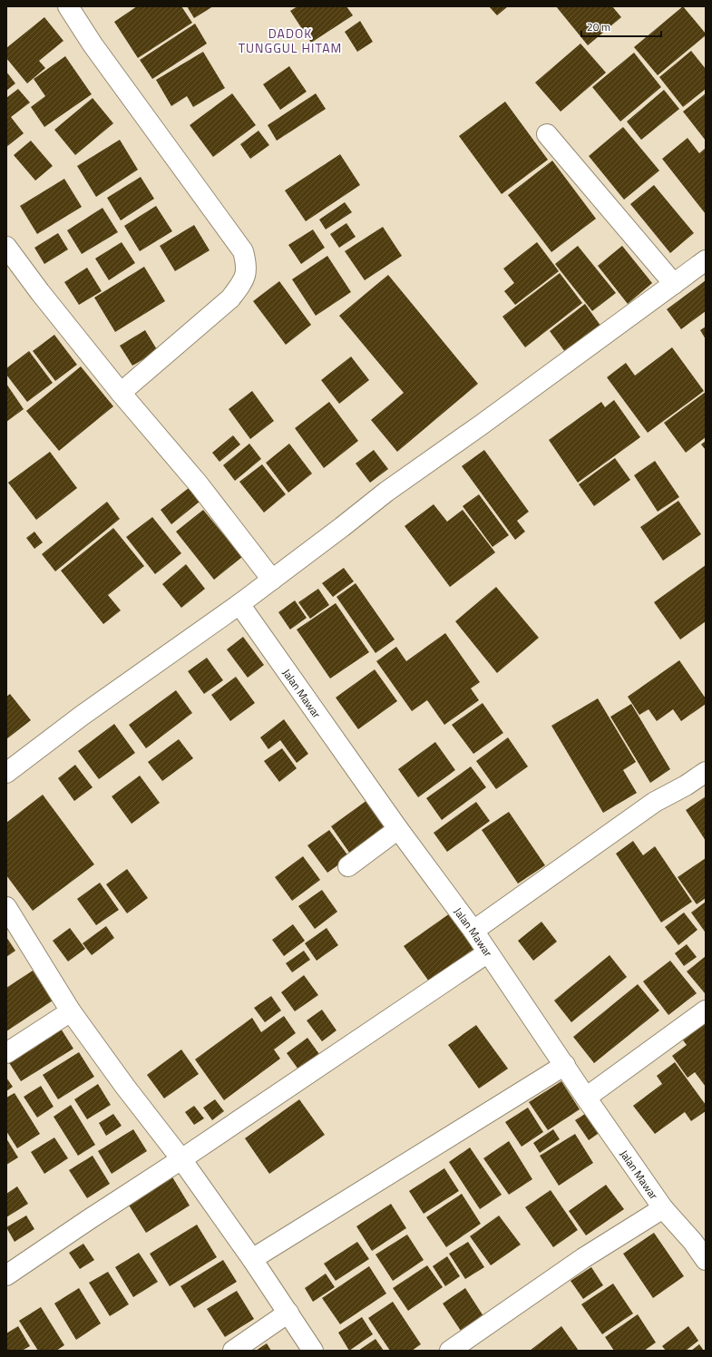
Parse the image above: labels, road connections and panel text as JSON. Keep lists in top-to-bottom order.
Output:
{
  "streets": {
    "street": ["Jalan Mawar"]
  },
  "districts": ["DADOK TUNGGUL HITAM"],
  "scale_bar": "20 m"
}
